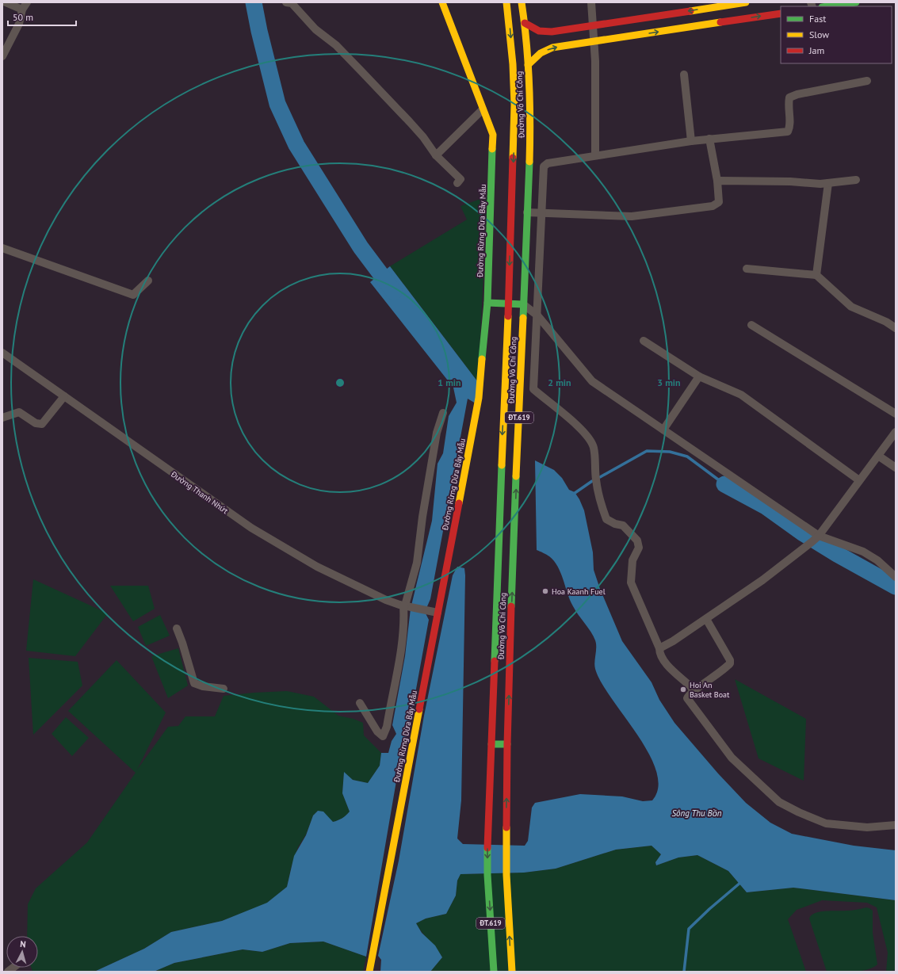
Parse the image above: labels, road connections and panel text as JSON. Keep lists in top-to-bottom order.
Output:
{
  "streets": {
    "main road": ["Đường Võ Chí Công", "Đường Rừng Dừa Bảy Mẫu", "ĐT.619"],
    "street": ["Đường Thanh Nhứt"]
  },
  "crossings": [
    ["Đường Rừng Dừa Bảy Mẫu", "Đường Thanh Nhứt"]
  ],
  "water": ["Sông Thu Bồn"],
  "places": ["Hoa Kaanh Fuel", "Hoi An Basket Boat"],
  "legend": ["Fast", "Slow", "Jam"],
  "scale_bar": "50 m",
  "north": "top",
  "rings": ["1 min", "2 min", "3 min"]
}
